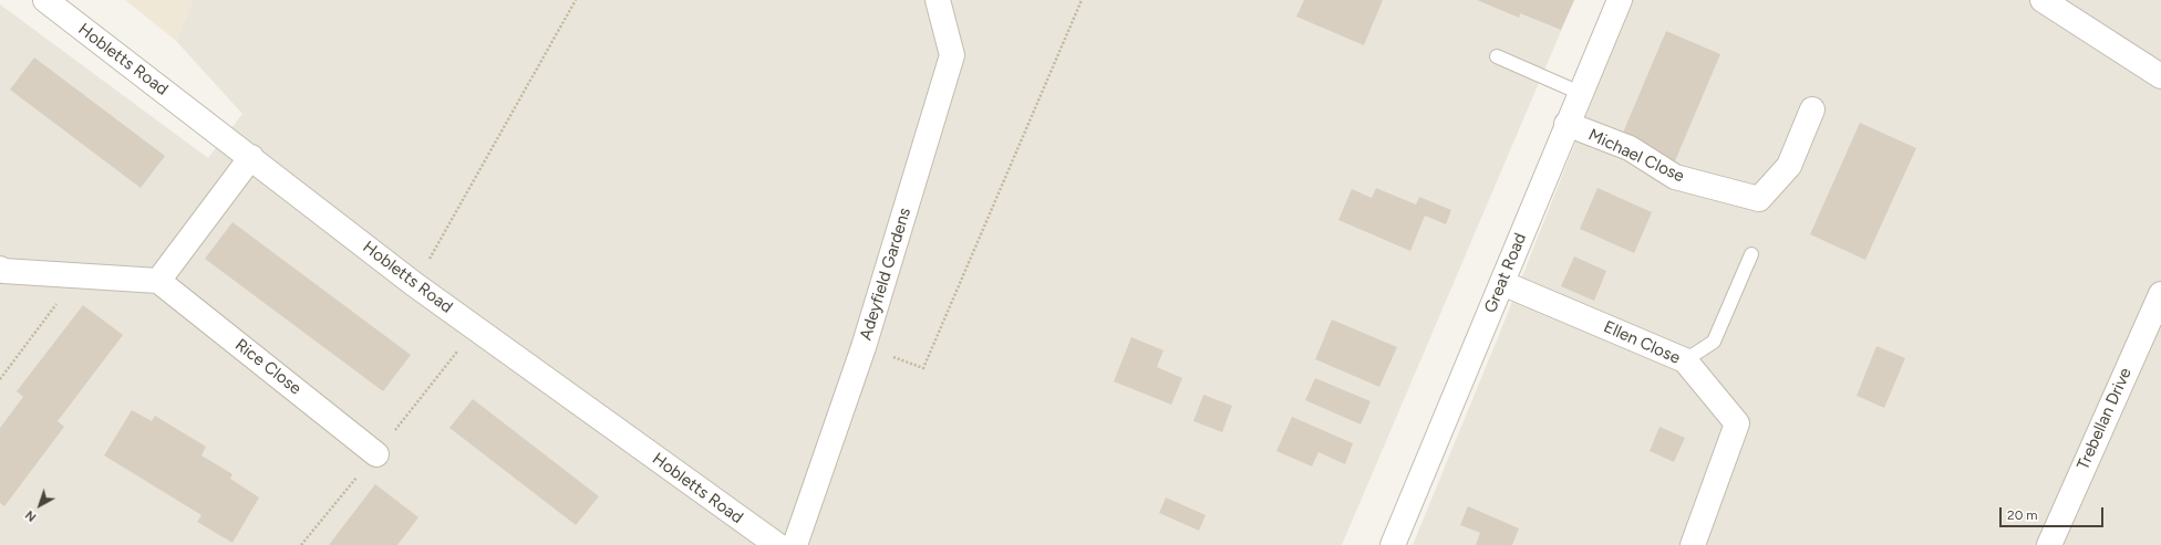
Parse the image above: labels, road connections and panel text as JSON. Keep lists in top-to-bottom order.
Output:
{
  "streets": {
    "street": [
      "Hobletts Road",
      "Michael Close",
      "Great Road",
      "Adeyfield Gardens",
      "Ellen Close",
      "Rice Close",
      "Trebellan Drive"
    ]
  },
  "crossings": [
    ["Michael Close", "Great Road"],
    ["Great Road", "Ellen Close"]
  ],
  "scale_bar": "20 m",
  "north": "bottom left"
}
